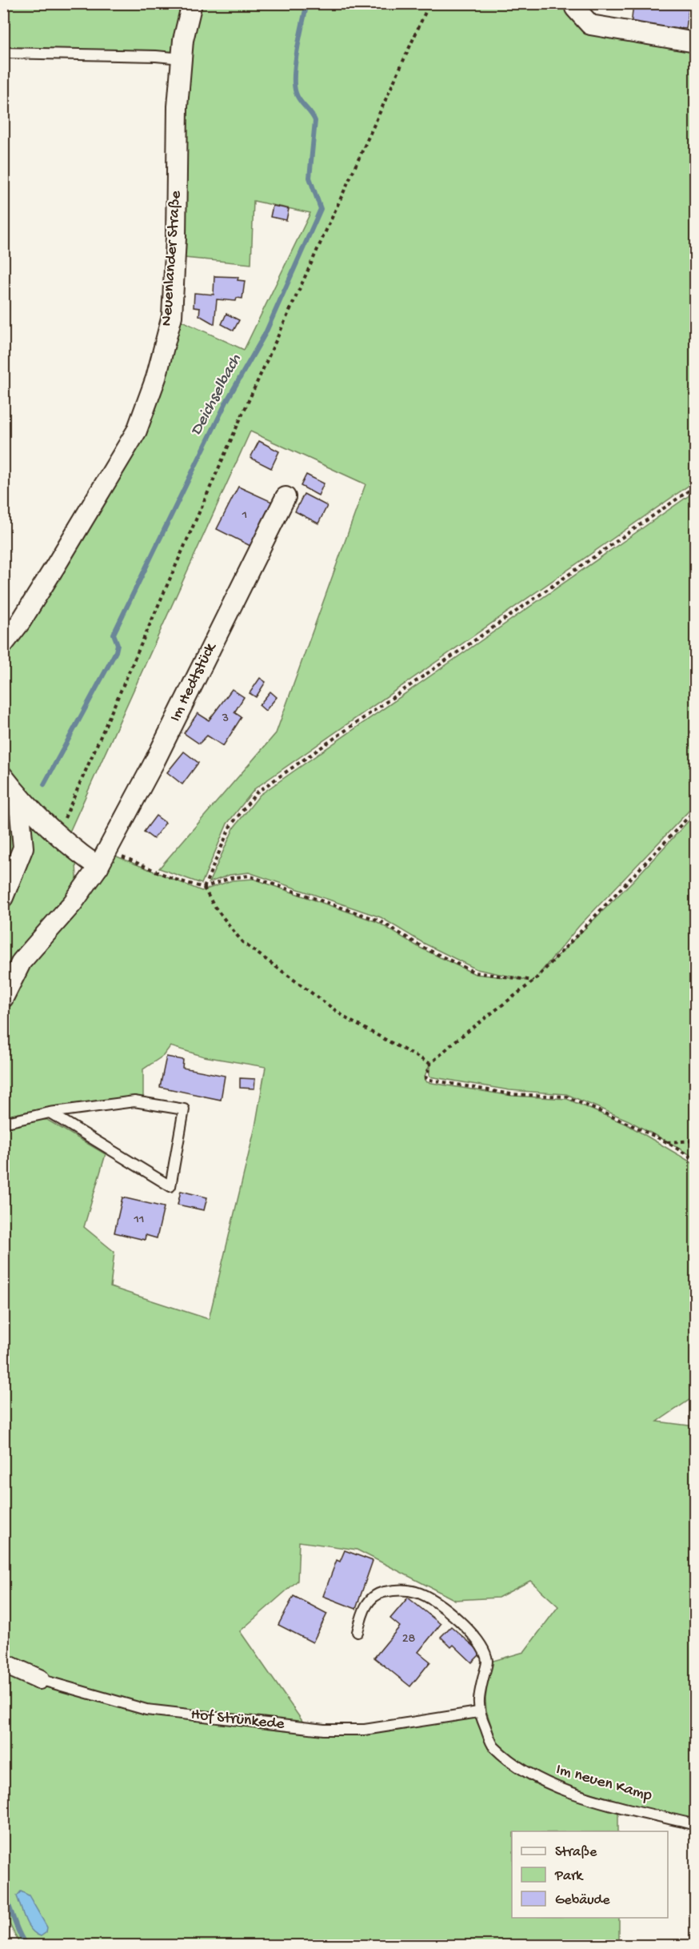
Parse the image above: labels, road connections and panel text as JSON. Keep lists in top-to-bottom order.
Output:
{
  "streets": {
    "street": ["Neuenlander Straße", "Im Hedtstück", "Hof Strünkede"],
    "lane": ["Im neuen Kamp"]
  },
  "crossings": [
    ["Hof Strünkede", "Im neuen Kamp"]
  ],
  "water": ["Deichselbach"],
  "house_numbers": [
    "1",
    "3",
    "11",
    "28"
  ],
  "legend": ["Straße", "Park", "Gebäude"]
}
